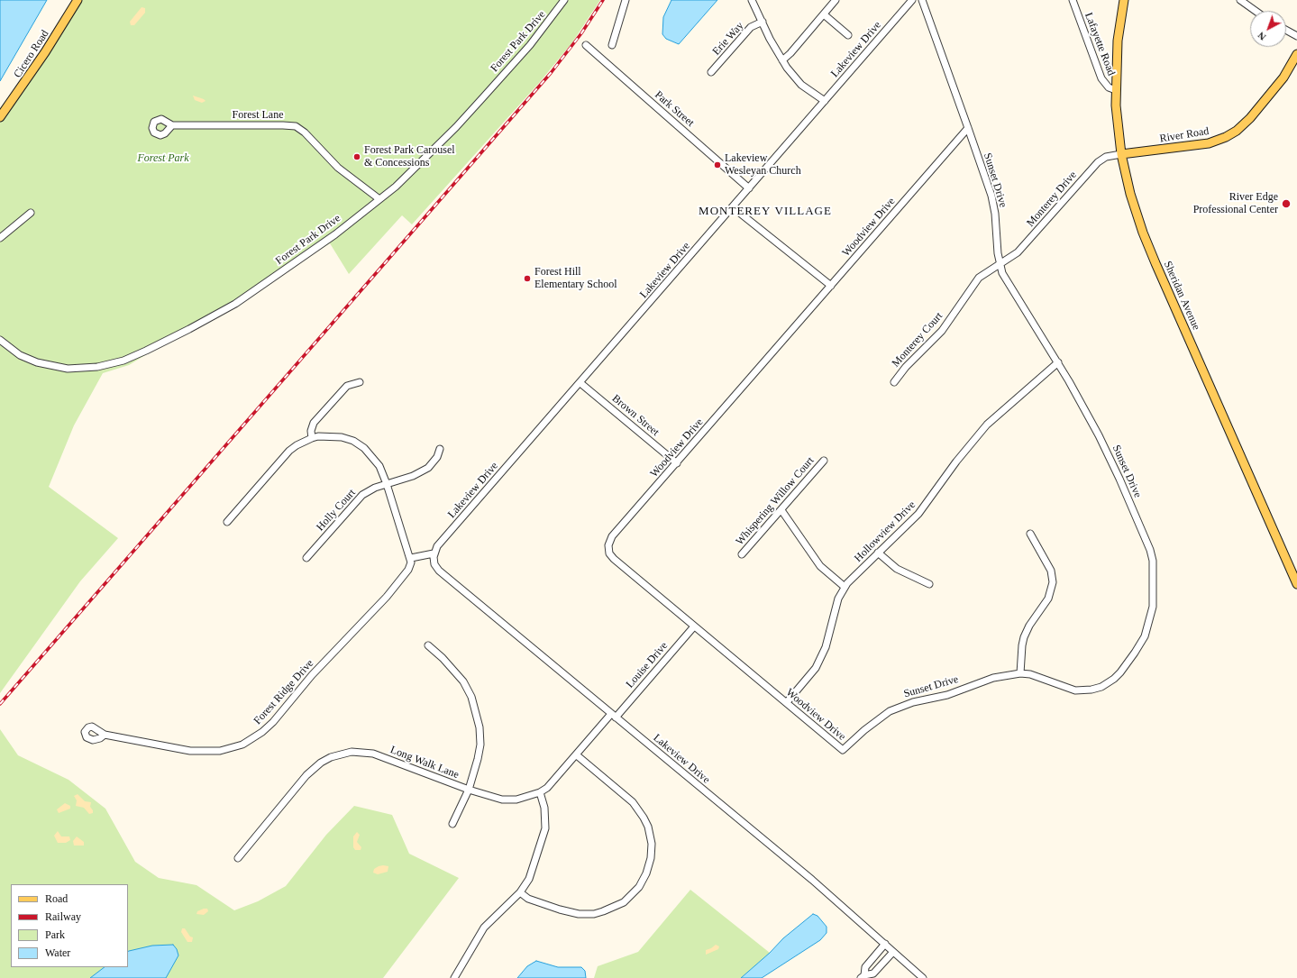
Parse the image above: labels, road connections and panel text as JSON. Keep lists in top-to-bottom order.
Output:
{
  "streets": {
    "main road": ["Cicero Road", "River Road", "Sheridan Avenue"],
    "street": [
      "Erie Way",
      "Forest Park Drive",
      "Lafayette Road",
      "Lakeview Drive",
      "Park Street",
      "Forest Lane",
      "Sunset Drive",
      "Monterey Drive",
      "Woodview Drive",
      "Monterey Court",
      "Brown Street",
      "Whispering Willow Court",
      "Holly Court",
      "Hollowview Drive",
      "Louise Drive",
      "Forest Ridge Drive",
      "Long Walk Lane"
    ]
  },
  "crossings": [
    ["Forest Park Drive", "Forest Lane"],
    ["Lafayette Road", "Sheridan Avenue"],
    ["Lakeview Drive", "Park Street"],
    ["Lakeview Drive", "Brown Street"],
    ["Lakeview Drive", "Louise Drive"],
    ["Lakeview Drive", "Long Walk Lane"],
    ["River Road", "Monterey Drive"],
    ["River Road", "Sheridan Avenue"],
    ["Sunset Drive", "Monterey Drive"],
    ["Sunset Drive", "Woodview Drive"],
    ["Sunset Drive", "Monterey Court"],
    ["Sunset Drive", "Hollowview Drive"],
    ["Monterey Drive", "Sheridan Avenue"],
    ["Monterey Drive", "Monterey Court"],
    ["Woodview Drive", "Brown Street"],
    ["Woodview Drive", "Hollowview Drive"],
    ["Woodview Drive", "Louise Drive"],
    ["Louise Drive", "Long Walk Lane"]
  ],
  "districts": ["MONTEREY VILLAGE"],
  "parks": ["Forest Park"],
  "places": [
    "Forest Park Carousel & Concessions",
    "Lakeview Wesleyan Church",
    "River Edge Professional Center",
    "Forest Hill Elementary School"
  ],
  "legend": [
    "Road",
    "Railway",
    "Park",
    "Water"
  ],
  "north": "bottom left"
}
